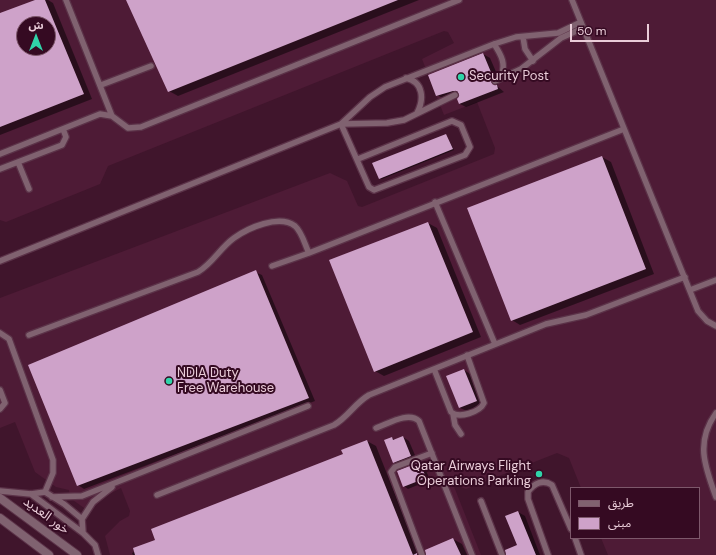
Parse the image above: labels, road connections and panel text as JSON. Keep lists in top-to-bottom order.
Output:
{
  "streets": {
    "street": ["خور العديد"]
  },
  "places": ["Security Post", "NDIA Duty Free Warehouse", "Qatar Airways Flight Operations Parking"],
  "legend": ["طريق", "مبنى"],
  "scale_bar": "50 m",
  "north": "top"
}
